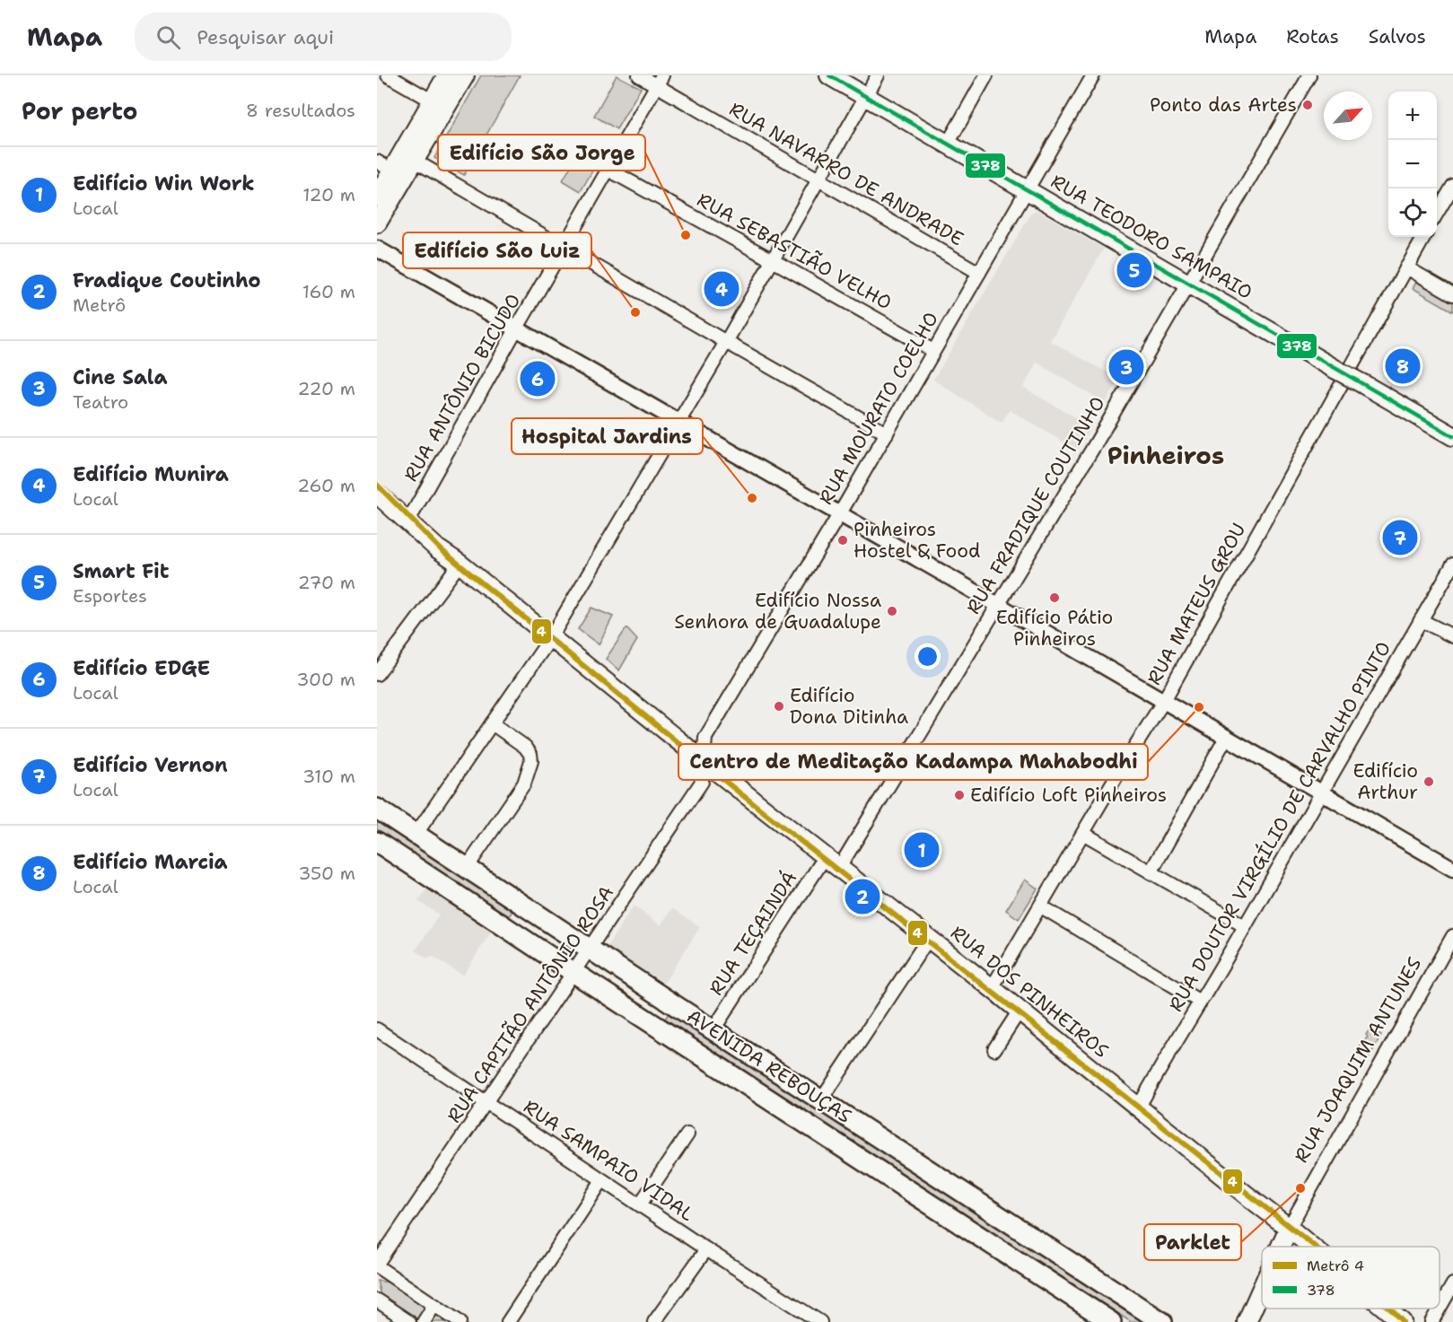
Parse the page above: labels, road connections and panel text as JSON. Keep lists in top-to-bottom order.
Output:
{
  "streets": {
    "main road": [
      "RUA TEODORO SAMPAIO",
      "RUA DOS PINHEIROS",
      "RUA JOAQUIM ANTUNES",
      "AVENIDA REBOUÇAS"
    ],
    "street": [
      "RUA NAVARRO DE ANDRADE",
      "RUA SEBASTIÃO VELHO",
      "RUA ANTÔNIO BICUDO",
      "RUA MOURATO COELHO",
      "RUA FRADIQUE COUTINHO",
      "RUA MATEUS GROU",
      "RUA DOUTOR VIRGÍLIO DE CARVALHO PINTO",
      "RUA TEÇAINDÁ",
      "RUA CAPITÃO ANTÔNIO ROSA",
      "RUA SAMPAIO VIDAL"
    ]
  },
  "crossings": [
    ["RUA NAVARRO DE ANDRADE", "RUA ANTÔNIO BICUDO"],
    ["RUA NAVARRO DE ANDRADE", "RUA MOURATO COELHO"],
    ["RUA TEODORO SAMPAIO", "RUA MOURATO COELHO"],
    ["RUA TEODORO SAMPAIO", "RUA FRADIQUE COUTINHO"],
    ["RUA SEBASTIÃO VELHO", "RUA ANTÔNIO BICUDO"],
    ["RUA SEBASTIÃO VELHO", "RUA MOURATO COELHO"],
    ["RUA ANTÔNIO BICUDO", "RUA DOS PINHEIROS"],
    ["RUA MOURATO COELHO", "RUA DOS PINHEIROS"],
    ["RUA MOURATO COELHO", "RUA CAPITÃO ANTÔNIO ROSA"],
    ["RUA FRADIQUE COUTINHO", "RUA DOS PINHEIROS"],
    ["RUA MATEUS GROU", "RUA DOS PINHEIROS"],
    ["RUA DOUTOR VIRGÍLIO DE CARVALHO PINTO", "RUA DOS PINHEIROS"],
    ["RUA TEÇAINDÁ", "RUA DOS PINHEIROS"],
    ["RUA TEÇAINDÁ", "AVENIDA REBOUÇAS"],
    ["RUA DOS PINHEIROS", "RUA CAPITÃO ANTÔNIO ROSA"],
    ["RUA DOS PINHEIROS", "RUA JOAQUIM ANTUNES"],
    ["RUA CAPITÃO ANTÔNIO ROSA", "AVENIDA REBOUÇAS"],
    ["RUA CAPITÃO ANTÔNIO ROSA", "RUA SAMPAIO VIDAL"]
  ],
  "districts": ["Pinheiros"],
  "places": [
    "Ponto das Artes",
    "Edifício São Jorge",
    "Edifício São Luiz",
    "Hospital Jardins",
    "Pinheiros Hostel & Food",
    "Edifício Pátio Pinheiros",
    "Edifício Nossa Senhora de Guadalupe",
    "Edifício Dona Ditinha",
    "Centro de Meditação Kadampa Mahabodhi",
    "Edifício Arthur",
    "Edifício Loft Pinheiros",
    "Parklet"
  ],
  "lines": ["transit line 378", "metro line 4"],
  "legend": ["Metrô 4", "378"],
  "north": "top right",
  "page": {
    "header": "Mapa",
    "search": "Pesquisar aqui",
    "nav": ["Mapa", "Rotas", "Salvos"],
    "heading": ["Por perto", "8 resultados"],
    "map_buttons": ["+", "−"],
    "list": [
      {
        "mark": "1",
        "name": "Edifício Win Work",
        "note": "Local",
        "value": "120 m"
      },
      {
        "mark": "2",
        "name": "Fradique Coutinho",
        "note": "Metrô",
        "value": "160 m"
      },
      {
        "mark": "3",
        "name": "Cine Sala",
        "note": "Teatro",
        "value": "220 m"
      },
      {
        "mark": "4",
        "name": "Edifício Munira",
        "note": "Local",
        "value": "260 m"
      },
      {
        "mark": "5",
        "name": "Smart Fit",
        "note": "Esportes",
        "value": "270 m"
      },
      {
        "mark": "6",
        "name": "Edifício EDGE",
        "note": "Local",
        "value": "300 m"
      },
      {
        "mark": "7",
        "name": "Edifício Vernon",
        "note": "Local",
        "value": "310 m"
      },
      {
        "mark": "8",
        "name": "Edifício Marcia",
        "note": "Local",
        "value": "350 m"
      }
    ],
    "pins": [
      "5",
      "4",
      "8",
      "3",
      "6",
      "7",
      "1",
      "2"
    ]
  }
}
